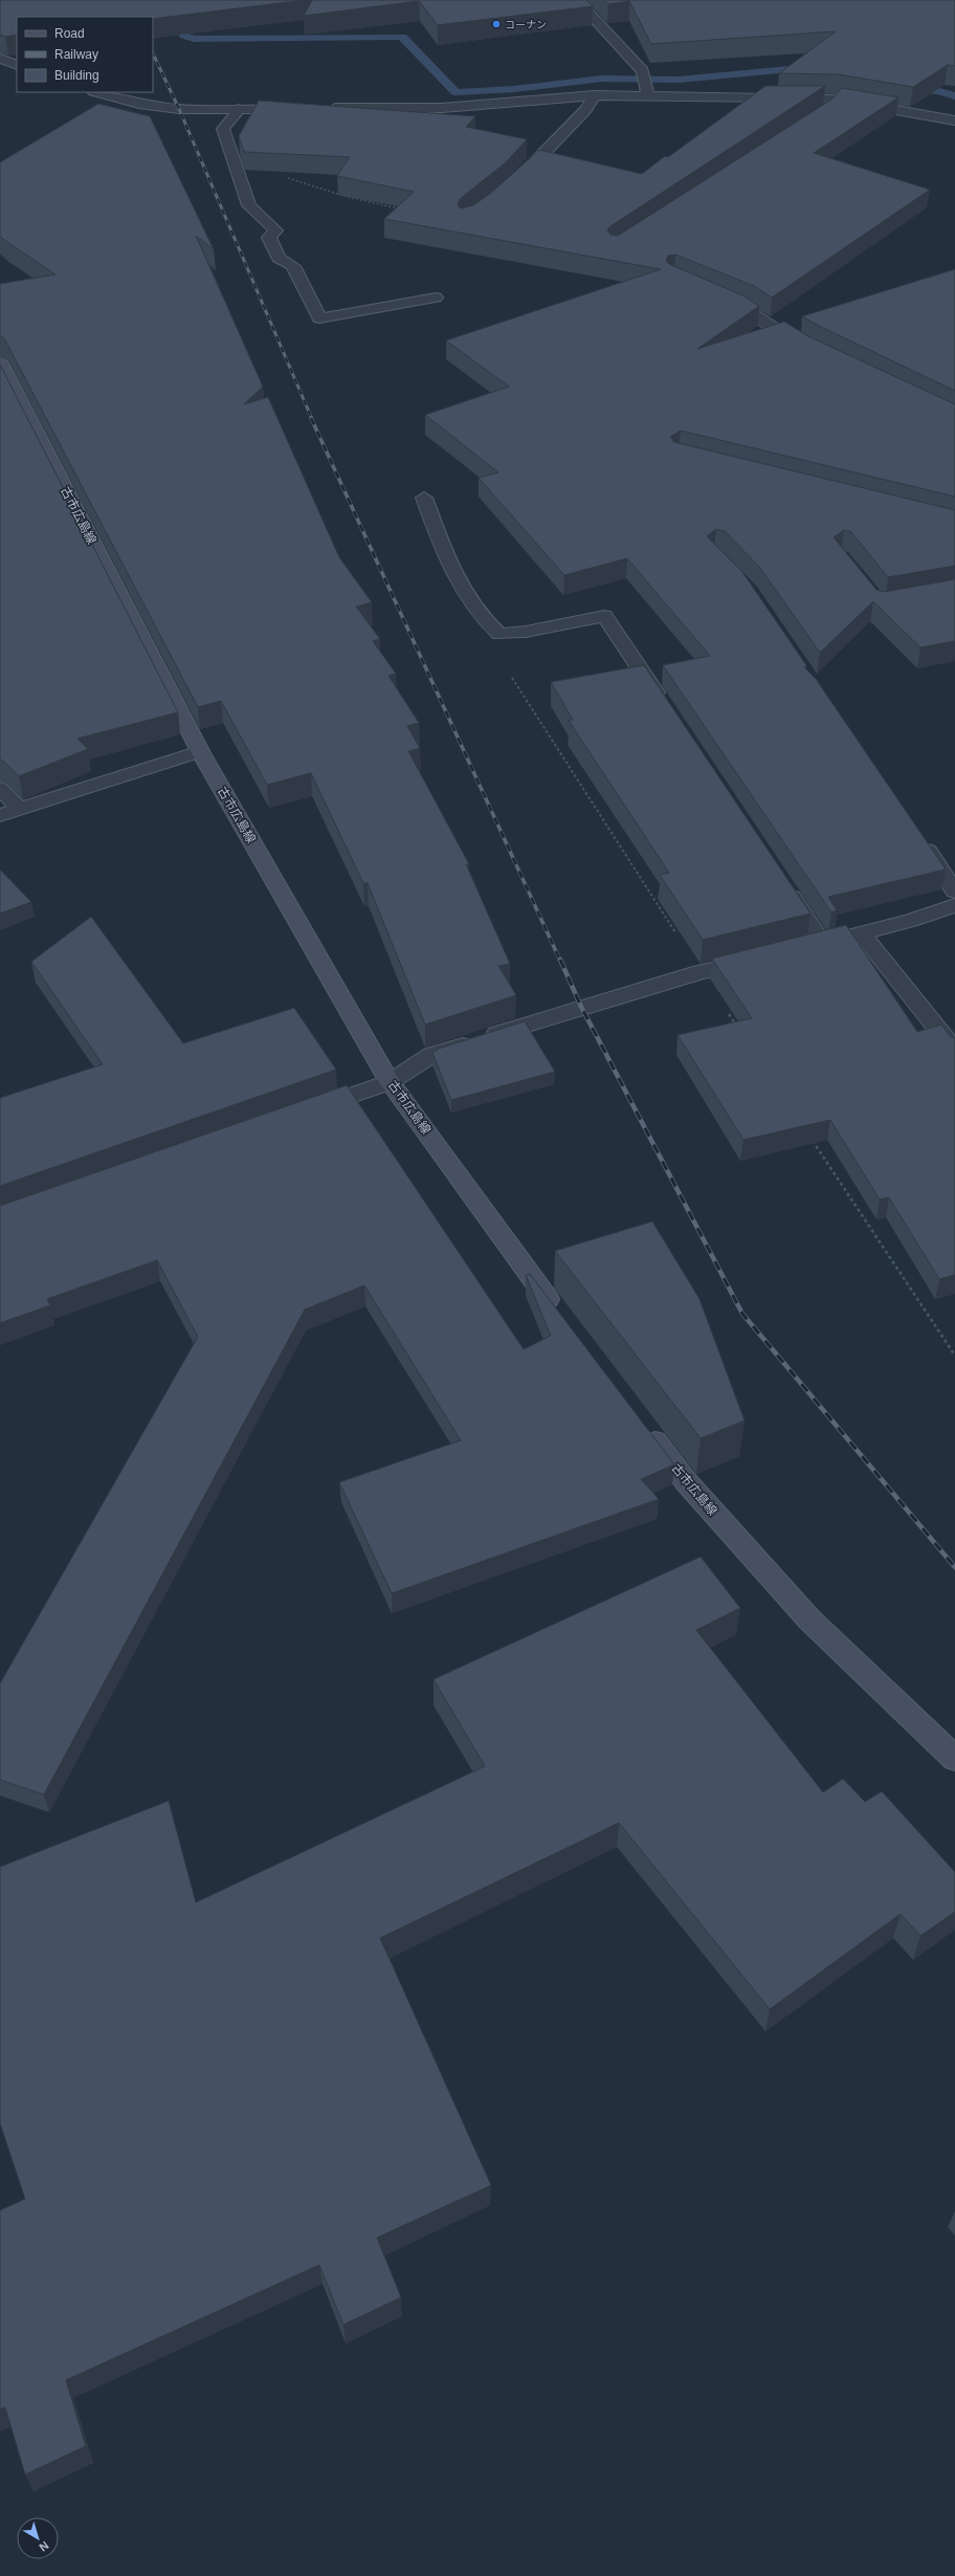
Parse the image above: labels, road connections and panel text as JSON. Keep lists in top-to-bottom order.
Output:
{
  "streets": {
    "main road": ["古市広島線"]
  },
  "places": ["コーナン"],
  "legend": ["Road", "Railway", "Building"],
  "north": "bottom right"
}
